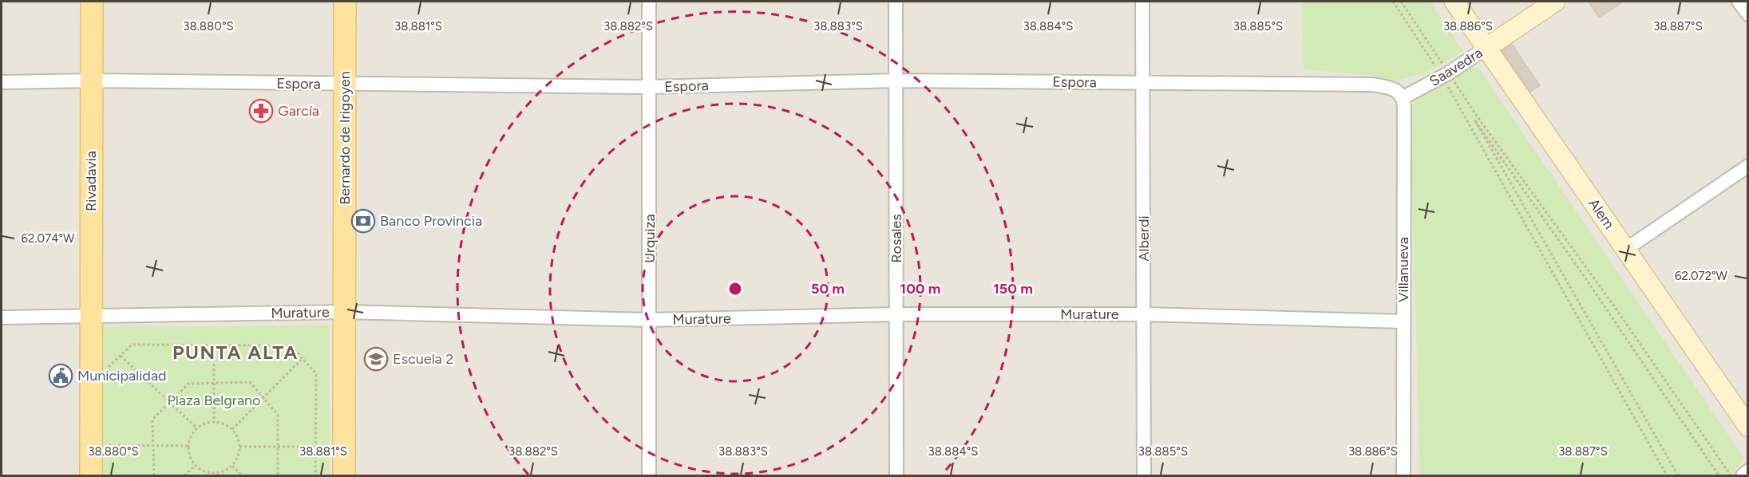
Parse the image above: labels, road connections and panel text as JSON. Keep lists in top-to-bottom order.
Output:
{
  "streets": {
    "main road": [
      "Saavedra",
      "Bernardo de Irigoyen",
      "Rivadavia",
      "Alem"
    ],
    "street": [
      "Espora",
      "Urquiza",
      "Rosales",
      "Alberdi",
      "Villanueva",
      "Murature"
    ]
  },
  "crossings": [
    ["Saavedra", "Espora"],
    ["Saavedra", "Alem"],
    ["Saavedra", "Villanueva"],
    ["Espora", "Bernardo de Irigoyen"],
    ["Espora", "Rivadavia"],
    ["Espora", "Urquiza"],
    ["Espora", "Rosales"],
    ["Espora", "Alberdi"],
    ["Espora", "Villanueva"],
    ["Bernardo de Irigoyen", "Murature"],
    ["Rivadavia", "Murature"],
    ["Urquiza", "Murature"],
    ["Rosales", "Murature"],
    ["Alberdi", "Murature"],
    ["Villanueva", "Murature"]
  ],
  "districts": ["PUNTA ALTA"],
  "parks": ["Plaza Belgrano"],
  "places": {
    "pharmacy": ["García"],
    "bank": ["Banco Provincia"],
    "school or university": ["Escuela 2"],
    "public building": ["Municipalidad"]
  },
  "coordinates": [
    "38.880°S",
    "38.881°S",
    "38.882°S",
    "38.883°S",
    "38.884°S",
    "38.885°S",
    "38.886°S",
    "38.887°S",
    "62.074°W",
    "62.072°W"
  ],
  "rings": ["50 m", "100 m", "150 m"]
}
